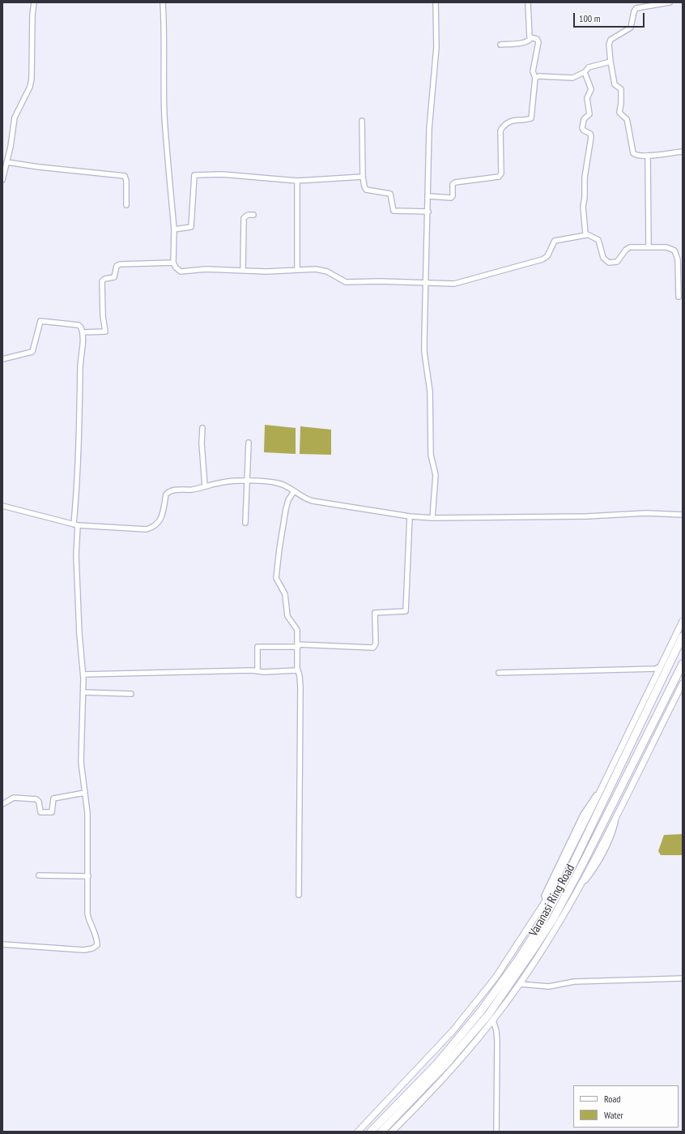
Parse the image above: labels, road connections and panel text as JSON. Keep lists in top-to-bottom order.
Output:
{
  "streets": {
    "highway": ["Varanasi Ring Road"]
  },
  "legend": ["Road", "Water"],
  "scale_bar": "100 m"
}
